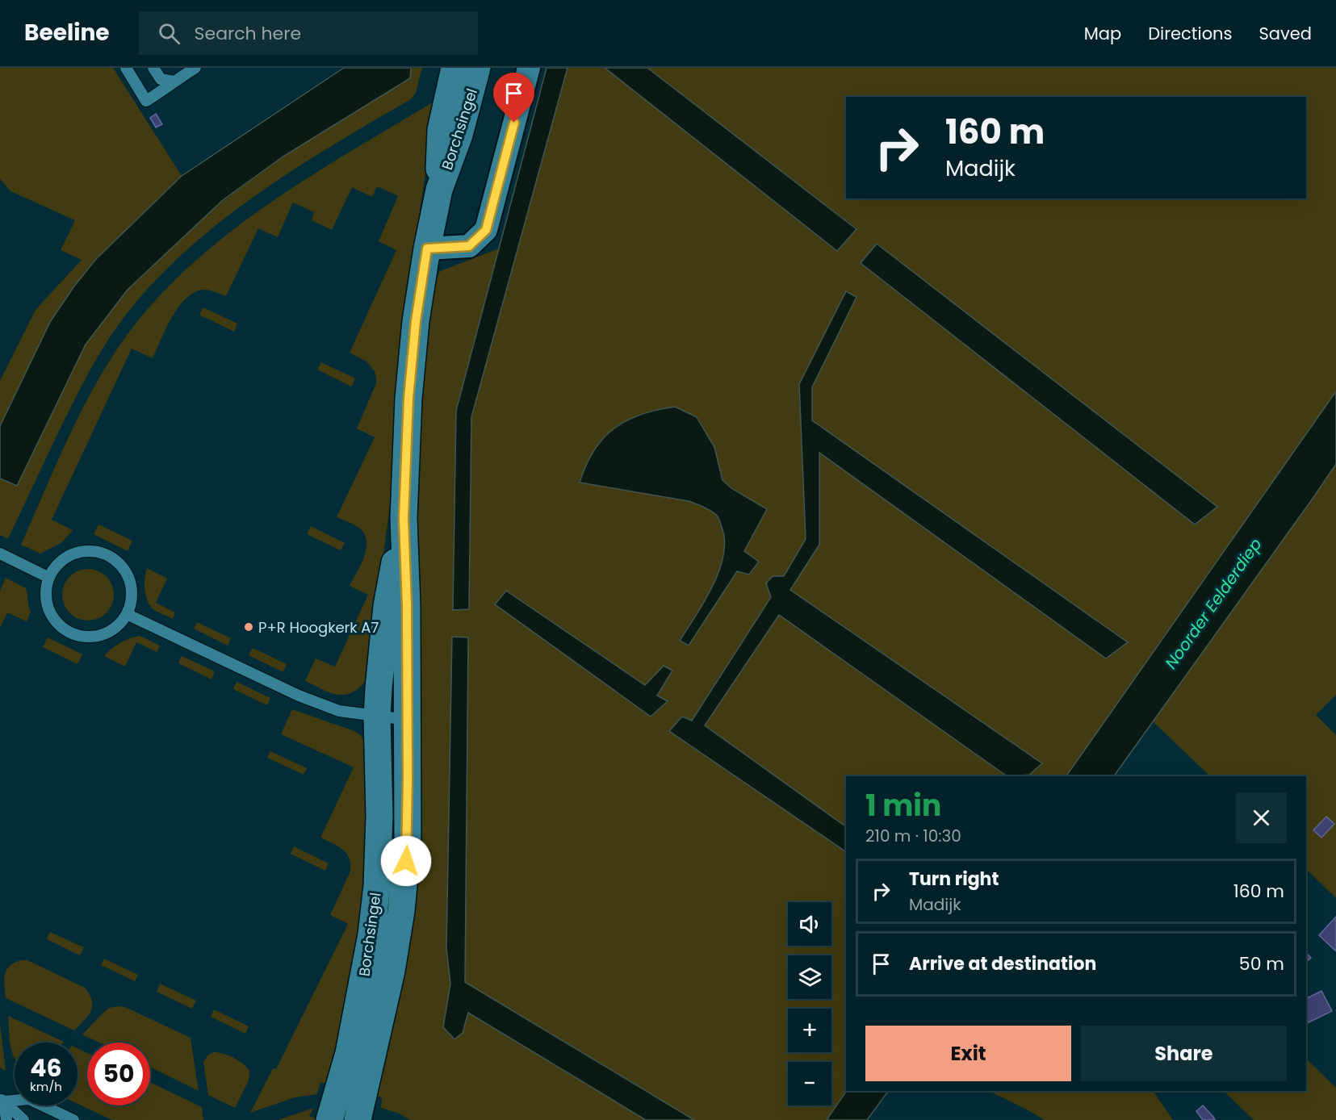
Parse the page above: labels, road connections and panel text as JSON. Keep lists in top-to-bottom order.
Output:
{
  "streets": {
    "main road": ["Borchsingel"]
  },
  "water": ["Noorder Eelderdiep"],
  "places": ["P+R Hoogkerk A7"],
  "page": {
    "header": "Beeline",
    "search": "Search here",
    "nav": ["Map", "Directions", "Saved"],
    "turn": ["160 m", "Madijk"],
    "heading": ["1 min", "210 m · 10:30"],
    "list": [
      {
        "name": "Turn right",
        "note": "Madijk",
        "value": "160 m"
      },
      {
        "name": "Arrive at destination",
        "value": "50 m"
      }
    ],
    "map_buttons": ["+", "−"],
    "buttons": ["Exit", "Share"],
    "speed": "46 km/h",
    "limit": "50"
  }
}
